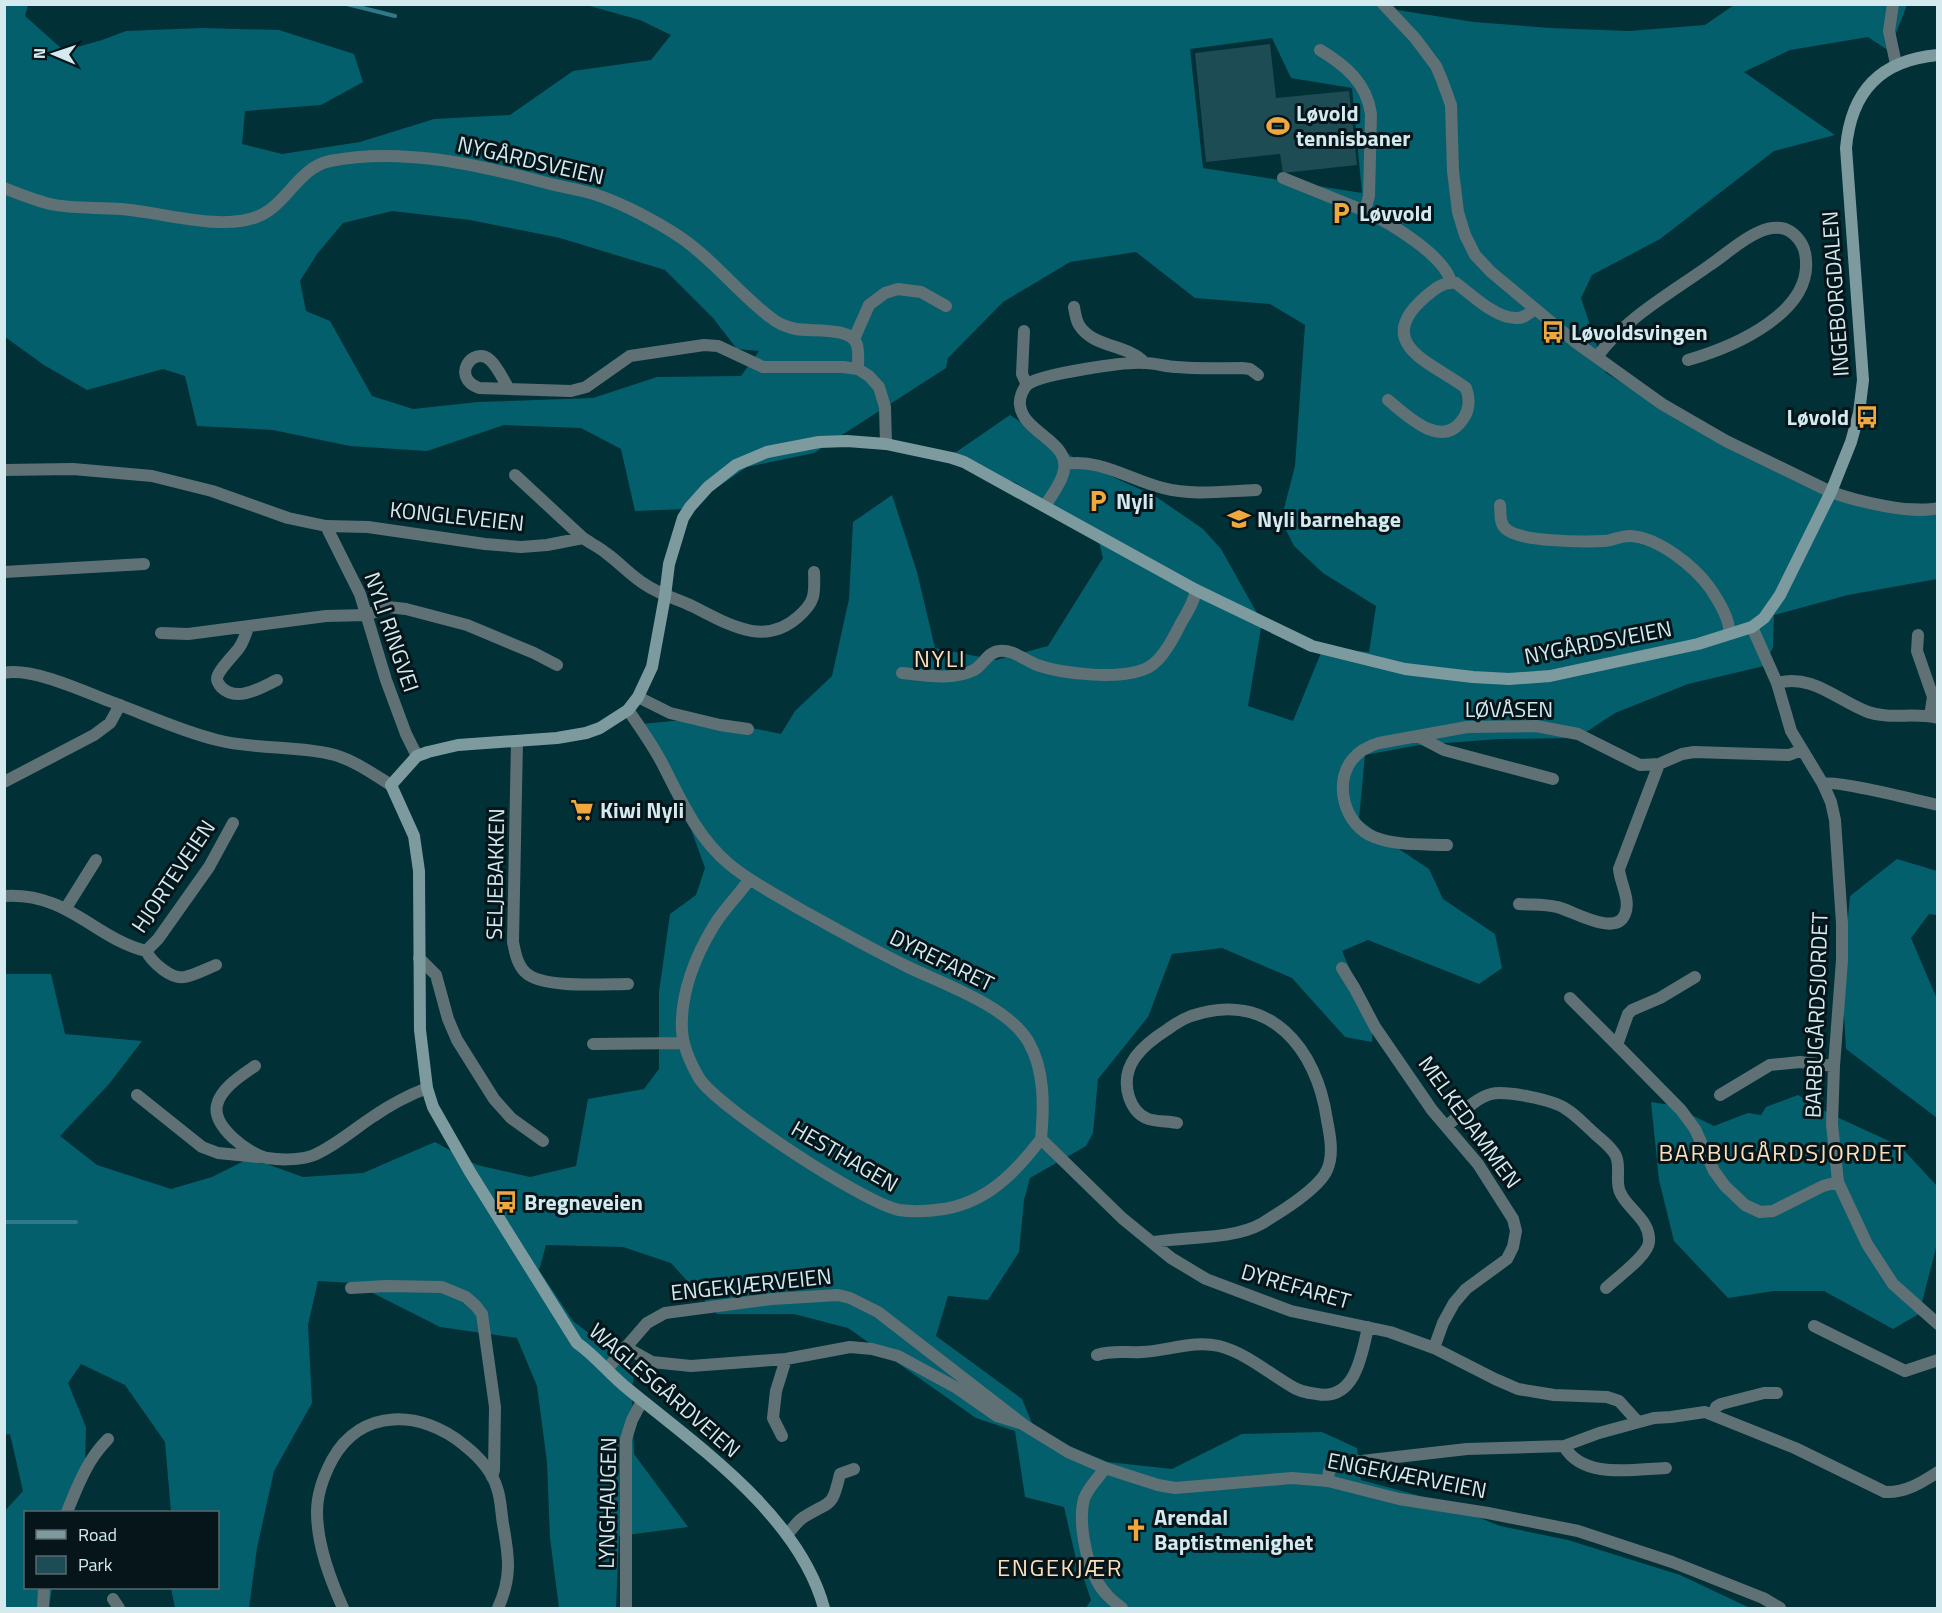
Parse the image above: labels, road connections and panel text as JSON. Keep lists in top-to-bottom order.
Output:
{
  "streets": {
    "main road": ["NYGÅRDSVEIEN", "INGEBORGDALEN", "WAGLESGÅRDVEIEN"],
    "street": [
      "KONGLEVEIEN",
      "NYLI RINGVEI",
      "LØVÅSEN",
      "SELJEBAKKEN",
      "HJORTEVEIEN",
      "DYREFARET",
      "BARBUGÅRDSJORDET",
      "MELKEDAMMEN",
      "HESTHAGEN",
      "ENGEKJÆRVEIEN",
      "LYNGHAUGEN"
    ]
  },
  "crossings": [
    ["NYGÅRDSVEIEN", "INGEBORGDALEN"],
    ["NYGÅRDSVEIEN", "KONGLEVEIEN"],
    ["KONGLEVEIEN", "NYLI RINGVEI"],
    ["DYREFARET", "MELKEDAMMEN"],
    ["DYREFARET", "HESTHAGEN"],
    ["ENGEKJÆRVEIEN", "WAGLESGÅRDVEIEN"],
    ["WAGLESGÅRDVEIEN", "LYNGHAUGEN"]
  ],
  "districts": ["NYLI", "BARBUGÅRDSJORDET", "ENGEKJÆR"],
  "places": {
    "sports": ["Løvold tennisbaner"],
    "parking": ["Løvvold", "Nyli"],
    "bus stop": ["Løvoldsvingen", "Løvold", "Bregneveien"],
    "school or university": ["Nyli barnehage"],
    "supermarket": ["Kiwi Nyli"],
    "church": ["Arendal Baptistmenighet"]
  },
  "legend": ["Road", "Park"],
  "north": "left"
}
